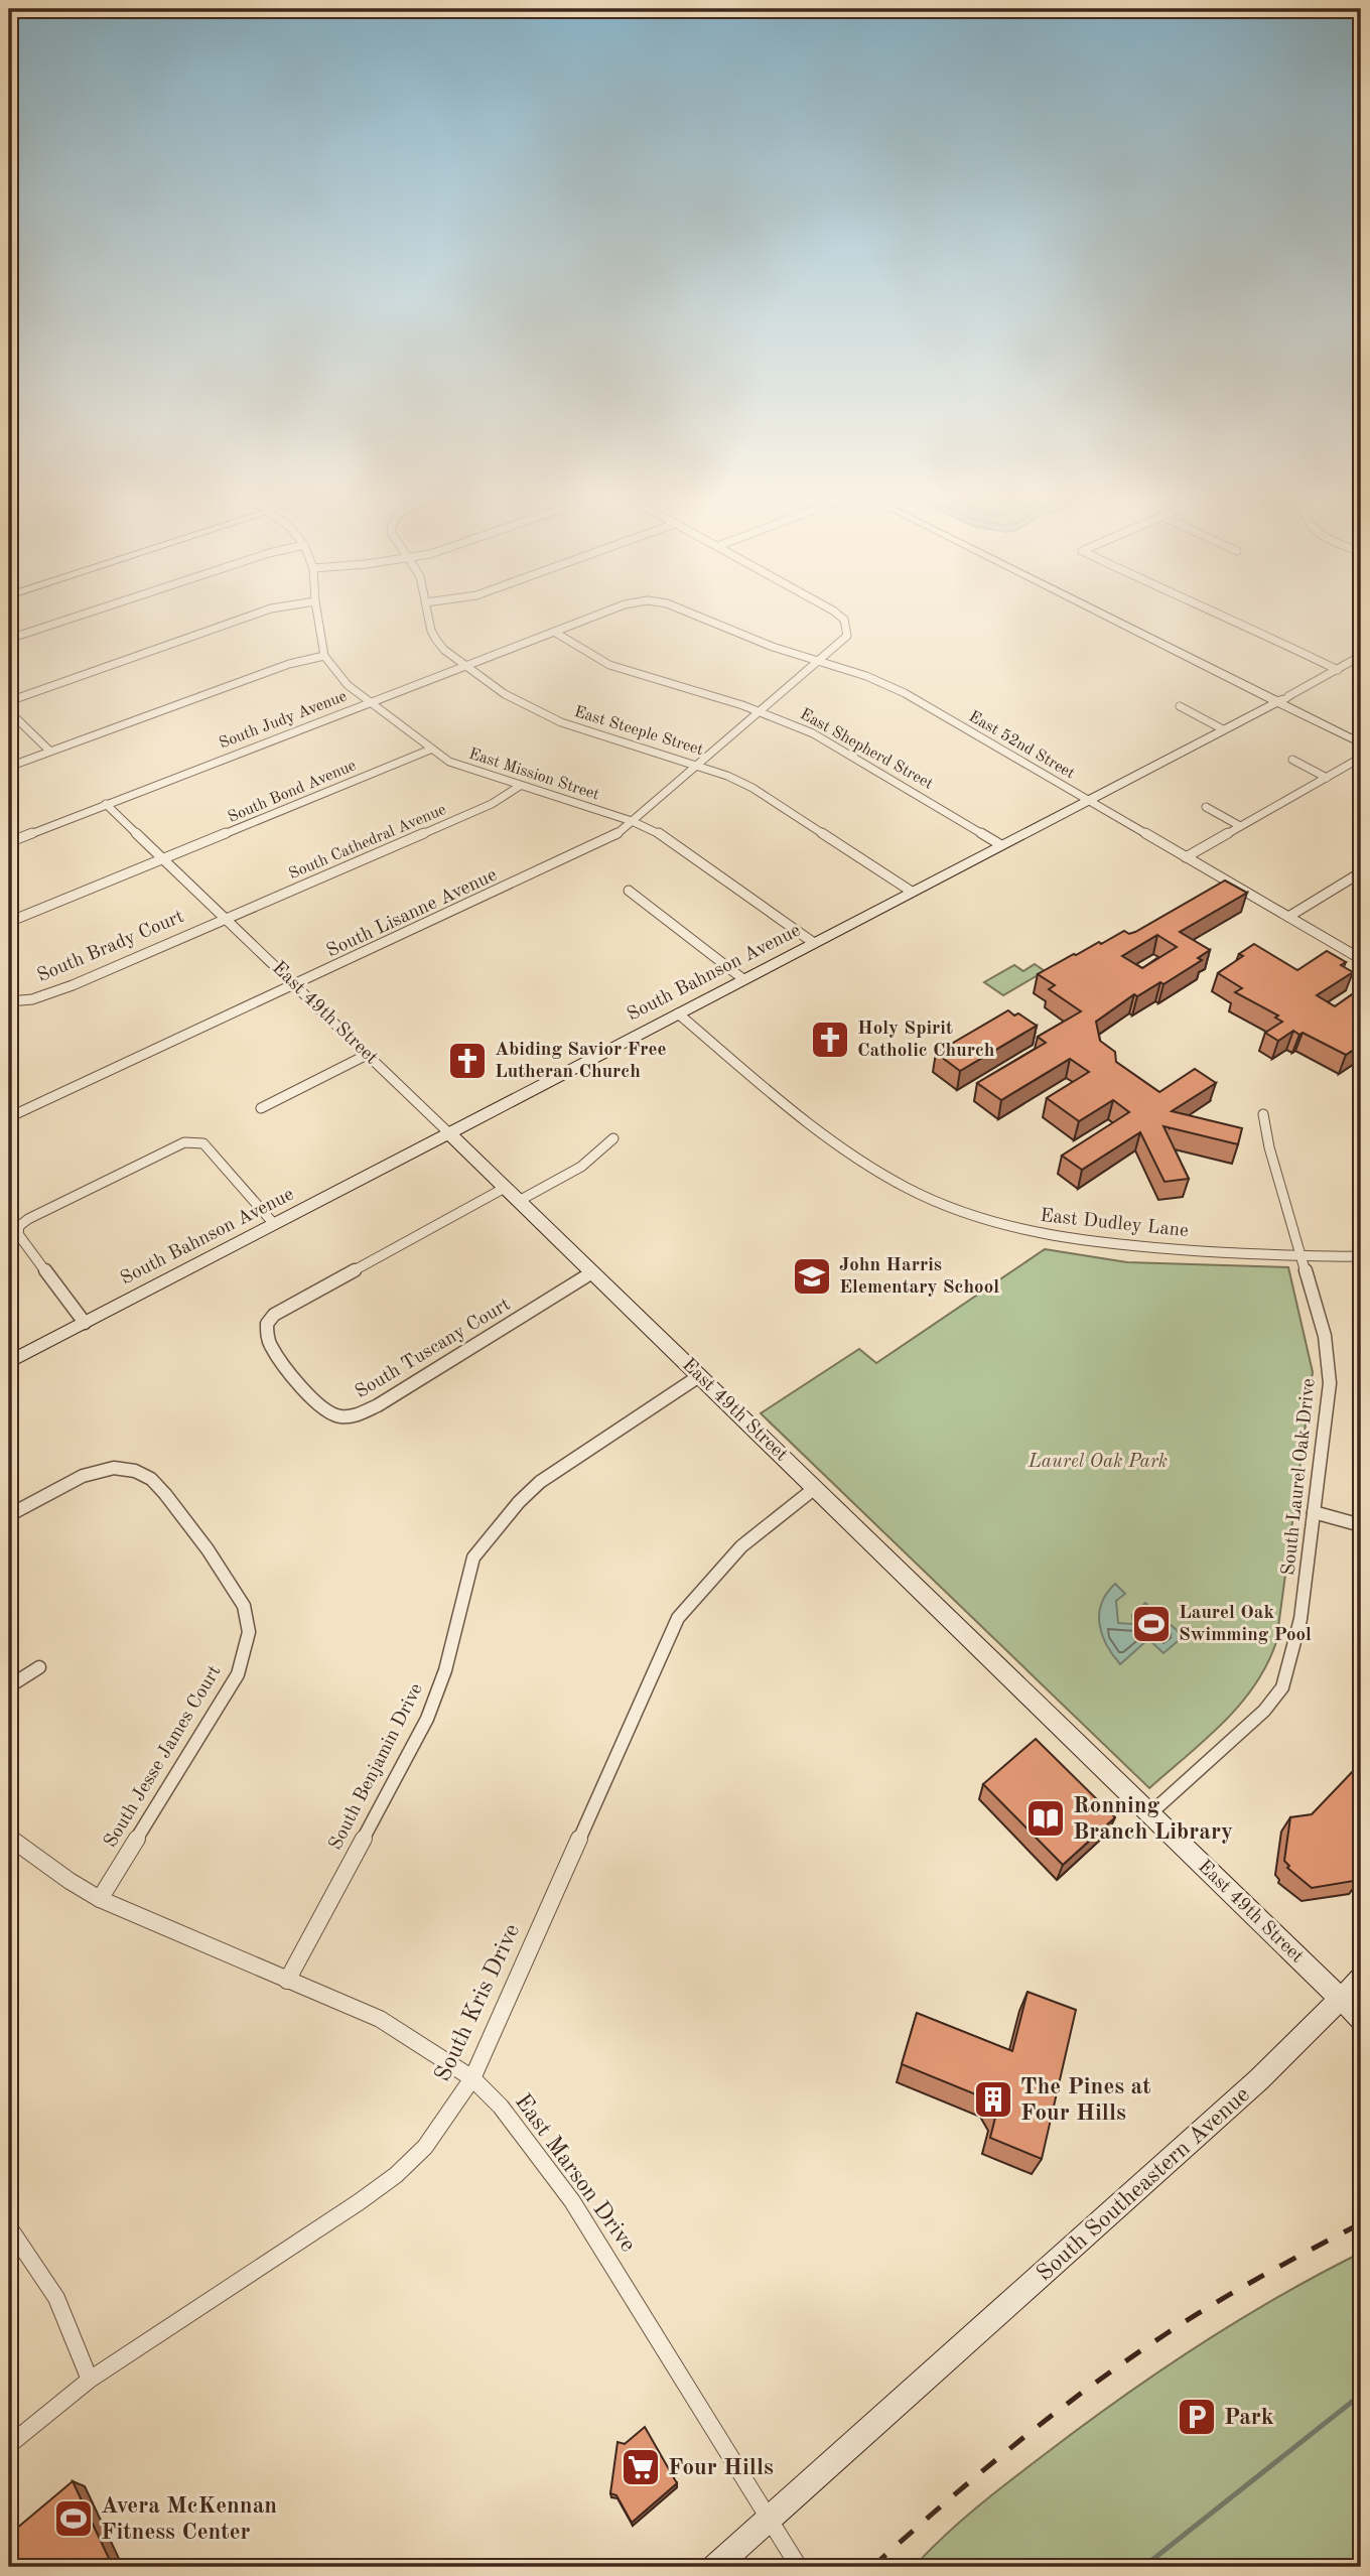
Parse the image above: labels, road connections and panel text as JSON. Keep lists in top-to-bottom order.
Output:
{
  "streets": {
    "street": [
      "South Judy Avenue",
      "East Steeple Street",
      "East 52nd Street",
      "East Shepherd Street",
      "East Mission Street",
      "South Bond Avenue",
      "South Cathedral Avenue",
      "South Lisanne Avenue",
      "South Brady Court",
      "South Bahnson Avenue",
      "East 49th Street",
      "East Dudley Lane",
      "South Tuscany Court",
      "South Laurel Oak Drive",
      "South Jesse James Court",
      "South Benjamin Drive",
      "South Kris Drive",
      "East Marson Drive",
      "South Southeastern Avenue"
    ]
  },
  "crossings": [
    ["South Judy Avenue", "East Steeple Street"],
    ["South Judy Avenue", "East Shepherd Street"],
    ["South Judy Avenue", "East Mission Street"],
    ["South Judy Avenue", "East 49th Street"],
    ["East Steeple Street", "South Lisanne Avenue"],
    ["East Steeple Street", "South Bahnson Avenue"],
    ["East 52nd Street", "South Lisanne Avenue"],
    ["East 52nd Street", "South Bahnson Avenue"],
    ["East Shepherd Street", "South Lisanne Avenue"],
    ["East Shepherd Street", "South Bahnson Avenue"],
    ["East Mission Street", "South Bond Avenue"],
    ["East Mission Street", "South Cathedral Avenue"],
    ["East Mission Street", "South Lisanne Avenue"],
    ["East Mission Street", "South Bahnson Avenue"],
    ["South Bond Avenue", "East 49th Street"],
    ["South Cathedral Avenue", "South Brady Court"],
    ["South Cathedral Avenue", "East 49th Street"],
    ["South Lisanne Avenue", "East 49th Street"],
    ["South Brady Court", "East 49th Street"],
    ["South Bahnson Avenue", "East 49th Street"],
    ["South Bahnson Avenue", "East Dudley Lane"],
    ["East 49th Street", "South Tuscany Court"],
    ["East 49th Street", "South Laurel Oak Drive"],
    ["East 49th Street", "South Benjamin Drive"],
    ["East 49th Street", "South Kris Drive"],
    ["East 49th Street", "South Southeastern Avenue"],
    ["East Dudley Lane", "South Laurel Oak Drive"],
    ["South Jesse James Court", "East Marson Drive"],
    ["South Benjamin Drive", "East Marson Drive"],
    ["South Kris Drive", "East Marson Drive"],
    ["East Marson Drive", "South Southeastern Avenue"]
  ],
  "parks": ["Laurel Oak Park"],
  "places": {
    "church": ["Holy Spirit Catholic Church", "Abiding Savior Free Lutheran Church"],
    "school or university": ["John Harris Elementary School"],
    "sports": ["Laurel Oak Swimming Pool", "Avera McKennan Fitness Center"],
    "library": ["Ronning Branch Library"],
    "building": ["The Pines at Four Hills"],
    "parking": ["Park"],
    "supermarket": ["Four Hills"]
  }
}
